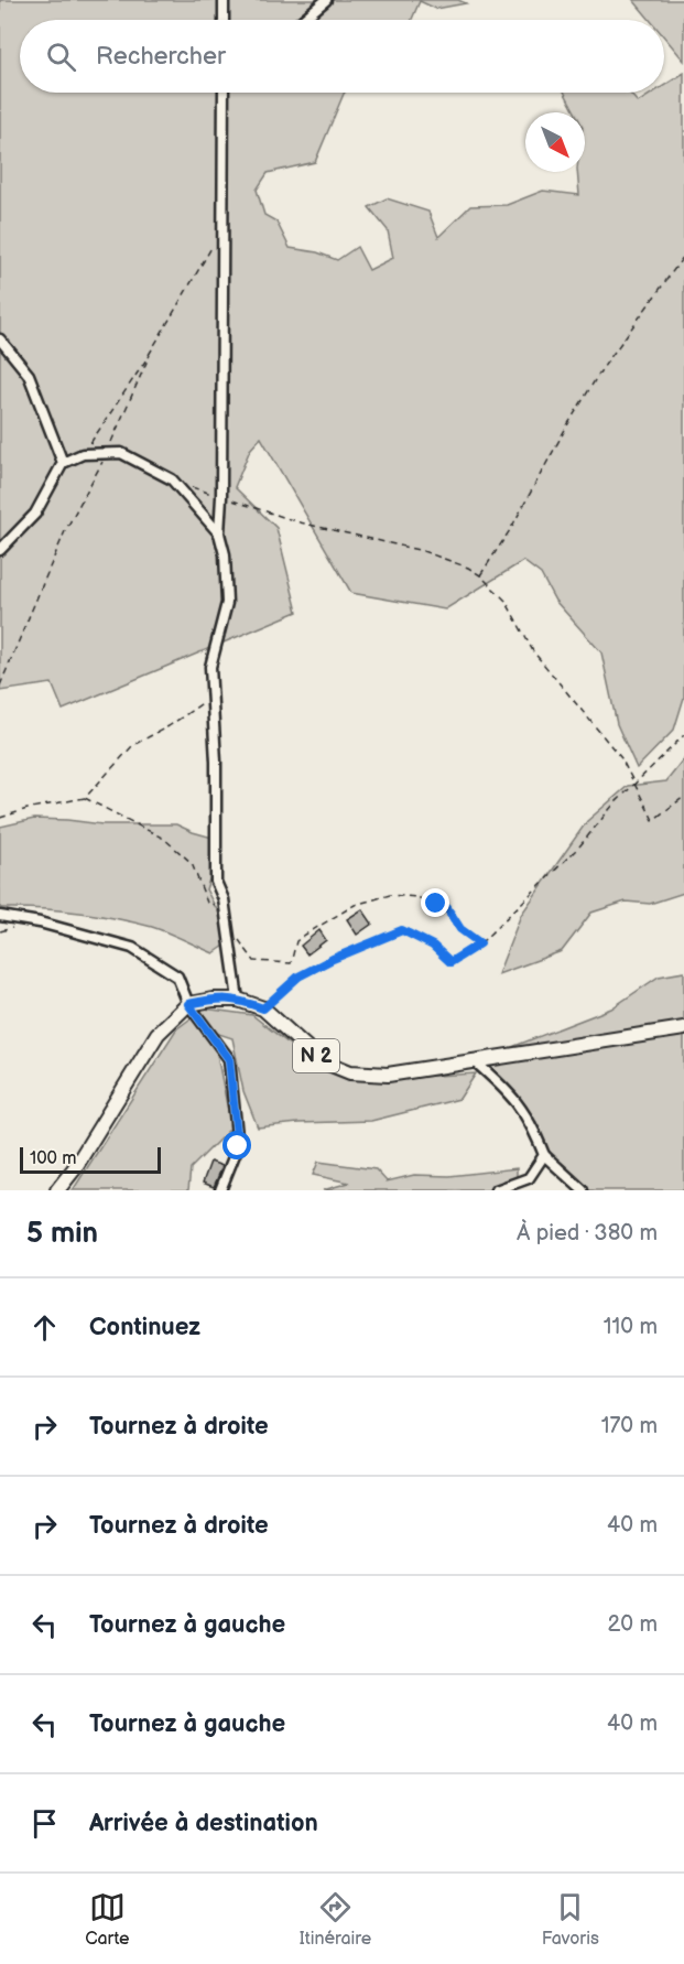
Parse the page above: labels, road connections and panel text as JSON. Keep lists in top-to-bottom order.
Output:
{
  "streets": {
    "main road": ["N 2"]
  },
  "scale_bar": "100 m",
  "north": "bottom right",
  "page": {
    "search": "Rechercher",
    "scale": "100 m",
    "heading": ["5 min", "À pied · 380 m"],
    "list": [
      ["Continuez", "110 m"],
      ["Tournez à droite", "170 m"],
      ["Tournez à droite", "40 m"],
      ["Tournez à gauche", "20 m"],
      ["Tournez à gauche", "40 m"],
      "Arrivée à destination"
    ],
    "nav": ["Carte", "Itinéraire", "Favoris"]
  }
}
